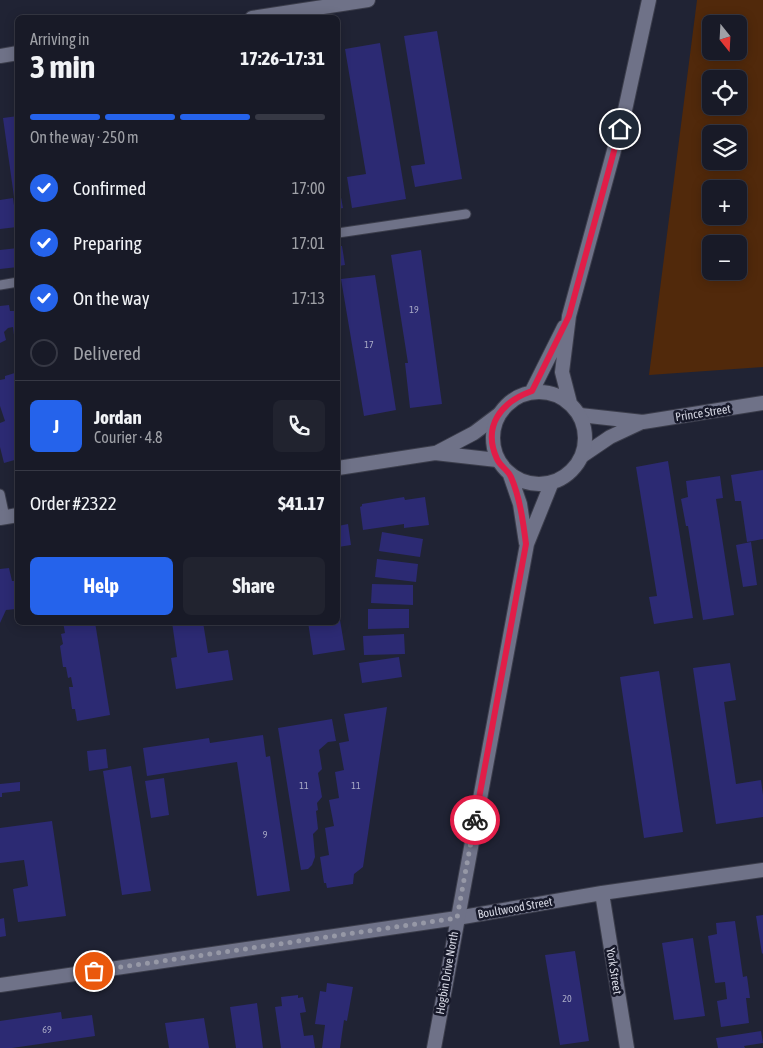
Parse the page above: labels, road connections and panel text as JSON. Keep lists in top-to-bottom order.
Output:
{
  "streets": {
    "street": [
      "Prince Street",
      "Boultwood Street",
      "York Street",
      "Hogbin Drive North"
    ]
  },
  "crossings": [
    ["Prince Street", "Hogbin Drive North"],
    ["Boultwood Street", "York Street"],
    ["Boultwood Street", "Hogbin Drive North"]
  ],
  "house_numbers": [
    "19",
    "17",
    "11",
    "11",
    "9",
    "20",
    "69"
  ],
  "north": "bottom",
  "page": {
    "map_buttons": ["+", "−"],
    "heading": ["3 min", "Arriving in", "17:26–17:31"],
    "panel": [
      "Jordan",
      "Courier · 4.8",
      "Order #2322",
      "$41.17"
    ],
    "bar": "On the way · 250 m",
    "list": [
      ["Confirmed", "17:00"],
      ["Preparing", "17:01"],
      ["On the way", "17:13"],
      "Delivered"
    ],
    "round": "J",
    "buttons": ["Help", "Share"]
  }
}
